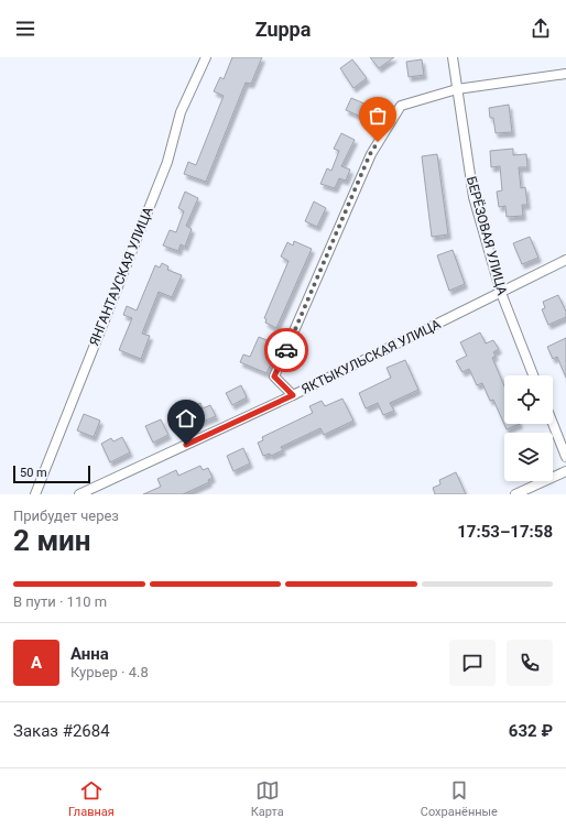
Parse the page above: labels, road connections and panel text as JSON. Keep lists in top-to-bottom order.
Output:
{
  "streets": {
    "street": ["БЕРЁЗОВАЯ УЛИЦА", "ЯНГАНТАУСКАЯ УЛИЦА", "ЯКТЫКУЛЬСКАЯ УЛИЦА"]
  },
  "crossings": [
    ["БЕРЁЗОВАЯ УЛИЦА", "ЯКТЫКУЛЬСКАЯ УЛИЦА"]
  ],
  "scale_bar": "50 m",
  "page": {
    "header": "Zuppa",
    "scale": "50 m",
    "heading": ["2 мин", "Прибудет через", "17:53–17:58"],
    "panel": [
      "Анна",
      "Курьер · 4.8",
      "Заказ #2684",
      "632 ₽"
    ],
    "bar": "В пути · 110 m",
    "round": "А",
    "tabs": ["Главная", "Карта", "Сохранённые"]
  }
}
